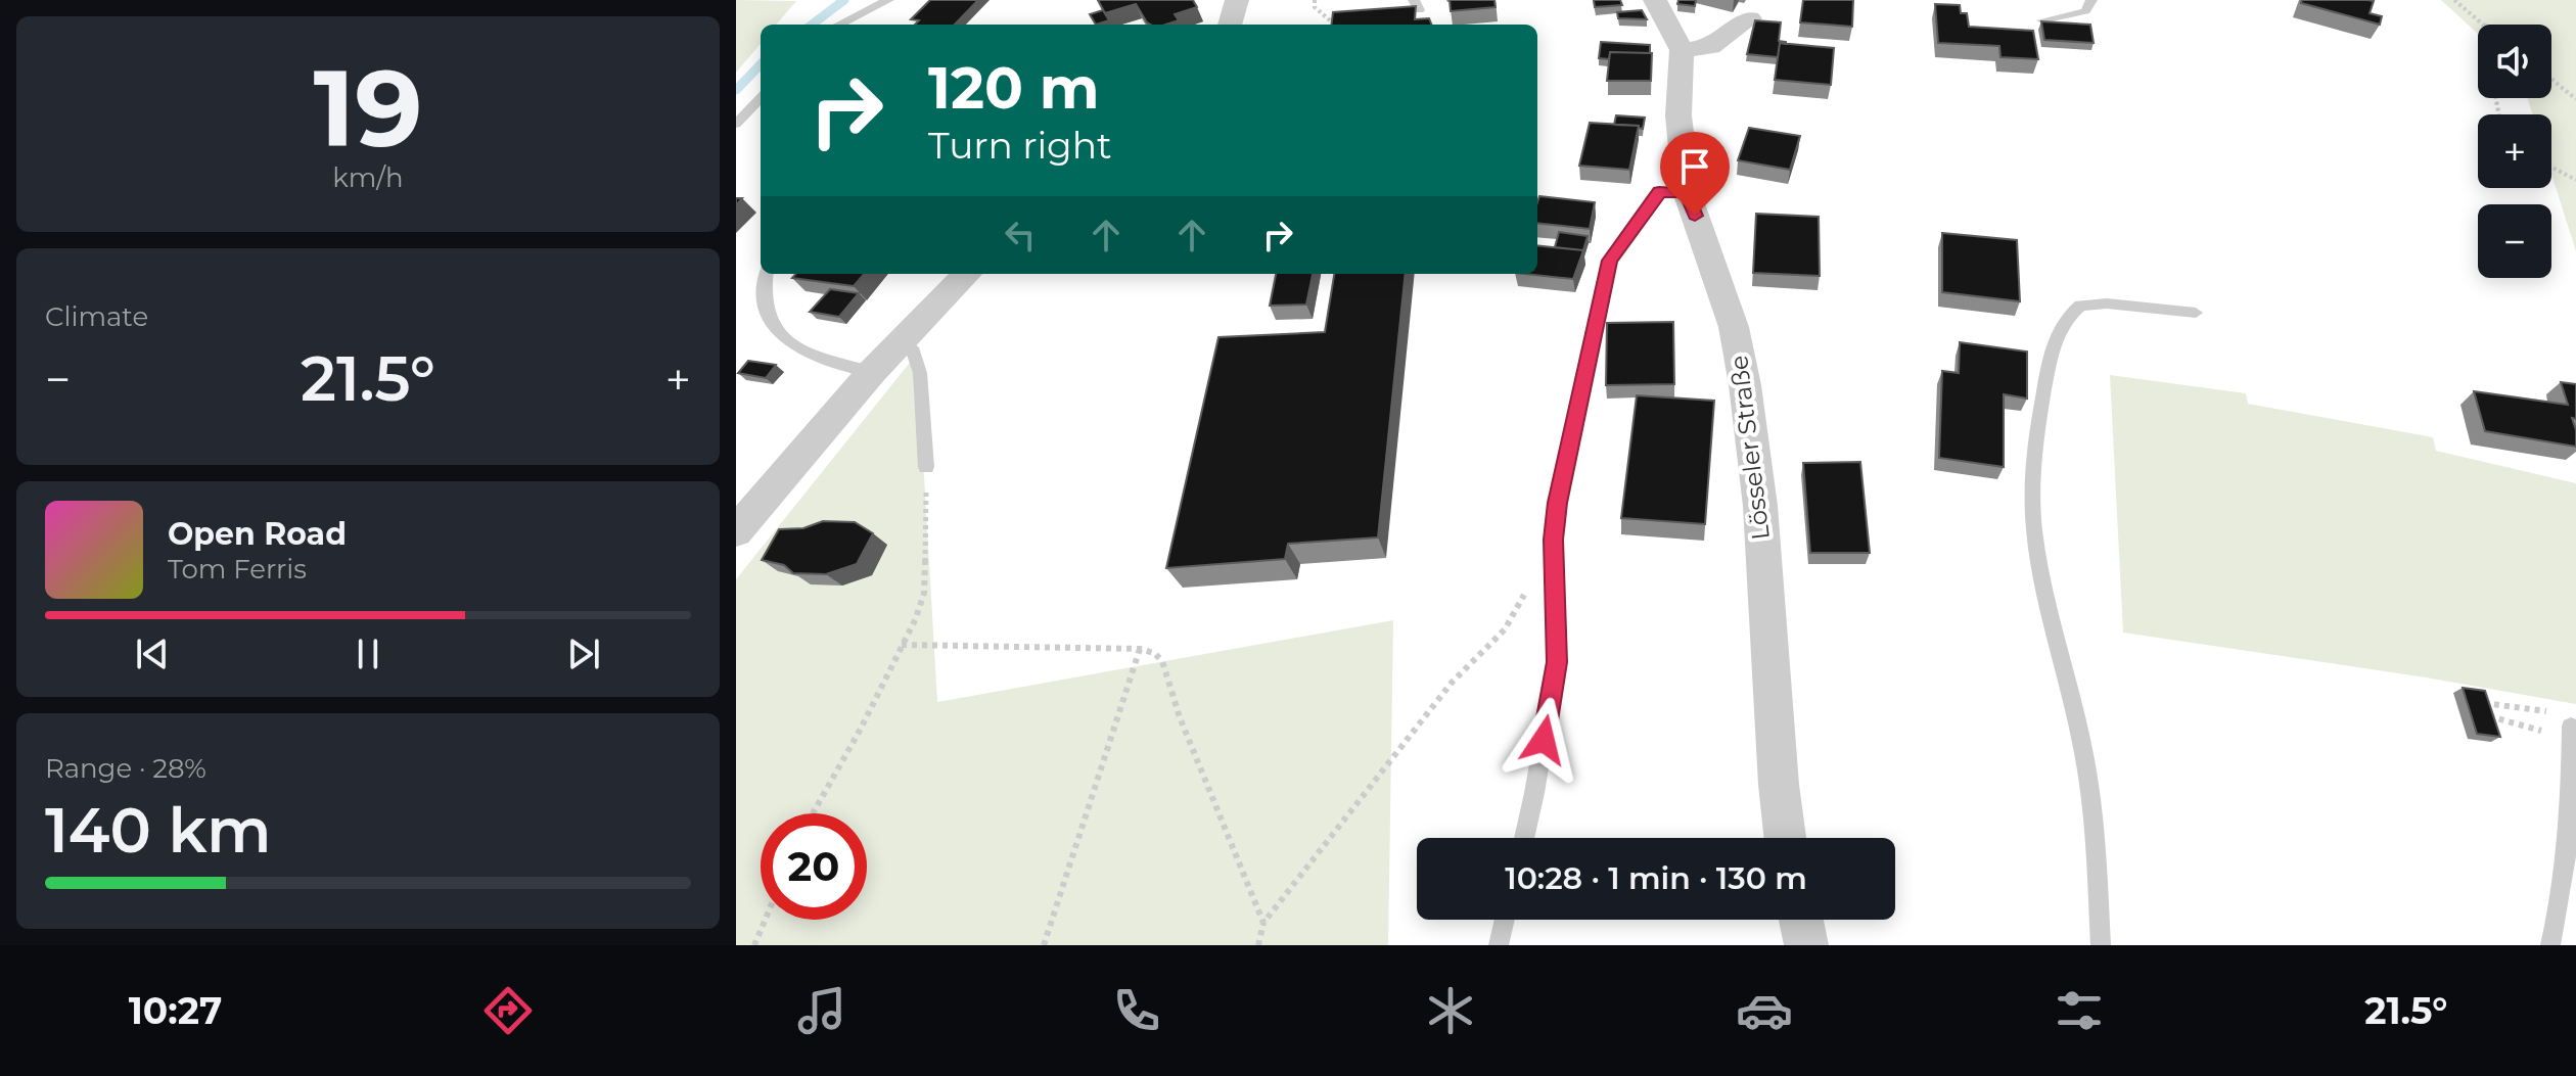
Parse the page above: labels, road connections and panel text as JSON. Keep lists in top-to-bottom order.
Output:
{
  "streets": {
    "street": ["Lösseler Straße"]
  },
  "page": {
    "tile": [
      ["19", "km/h"],
      "Climate",
      ["Range · 28%", "140 km"]
    ],
    "map_buttons": ["+", "−"],
    "turn": ["120 m", "Turn right"],
    "heat": ["−", "21.5°", "+"],
    "song": ["Open Road", "Tom Ferris"],
    "limit": "20",
    "trip": "10:28 · 1 min · 130 m",
    "tabs": ["10:27", "21.5°"]
  }
}
